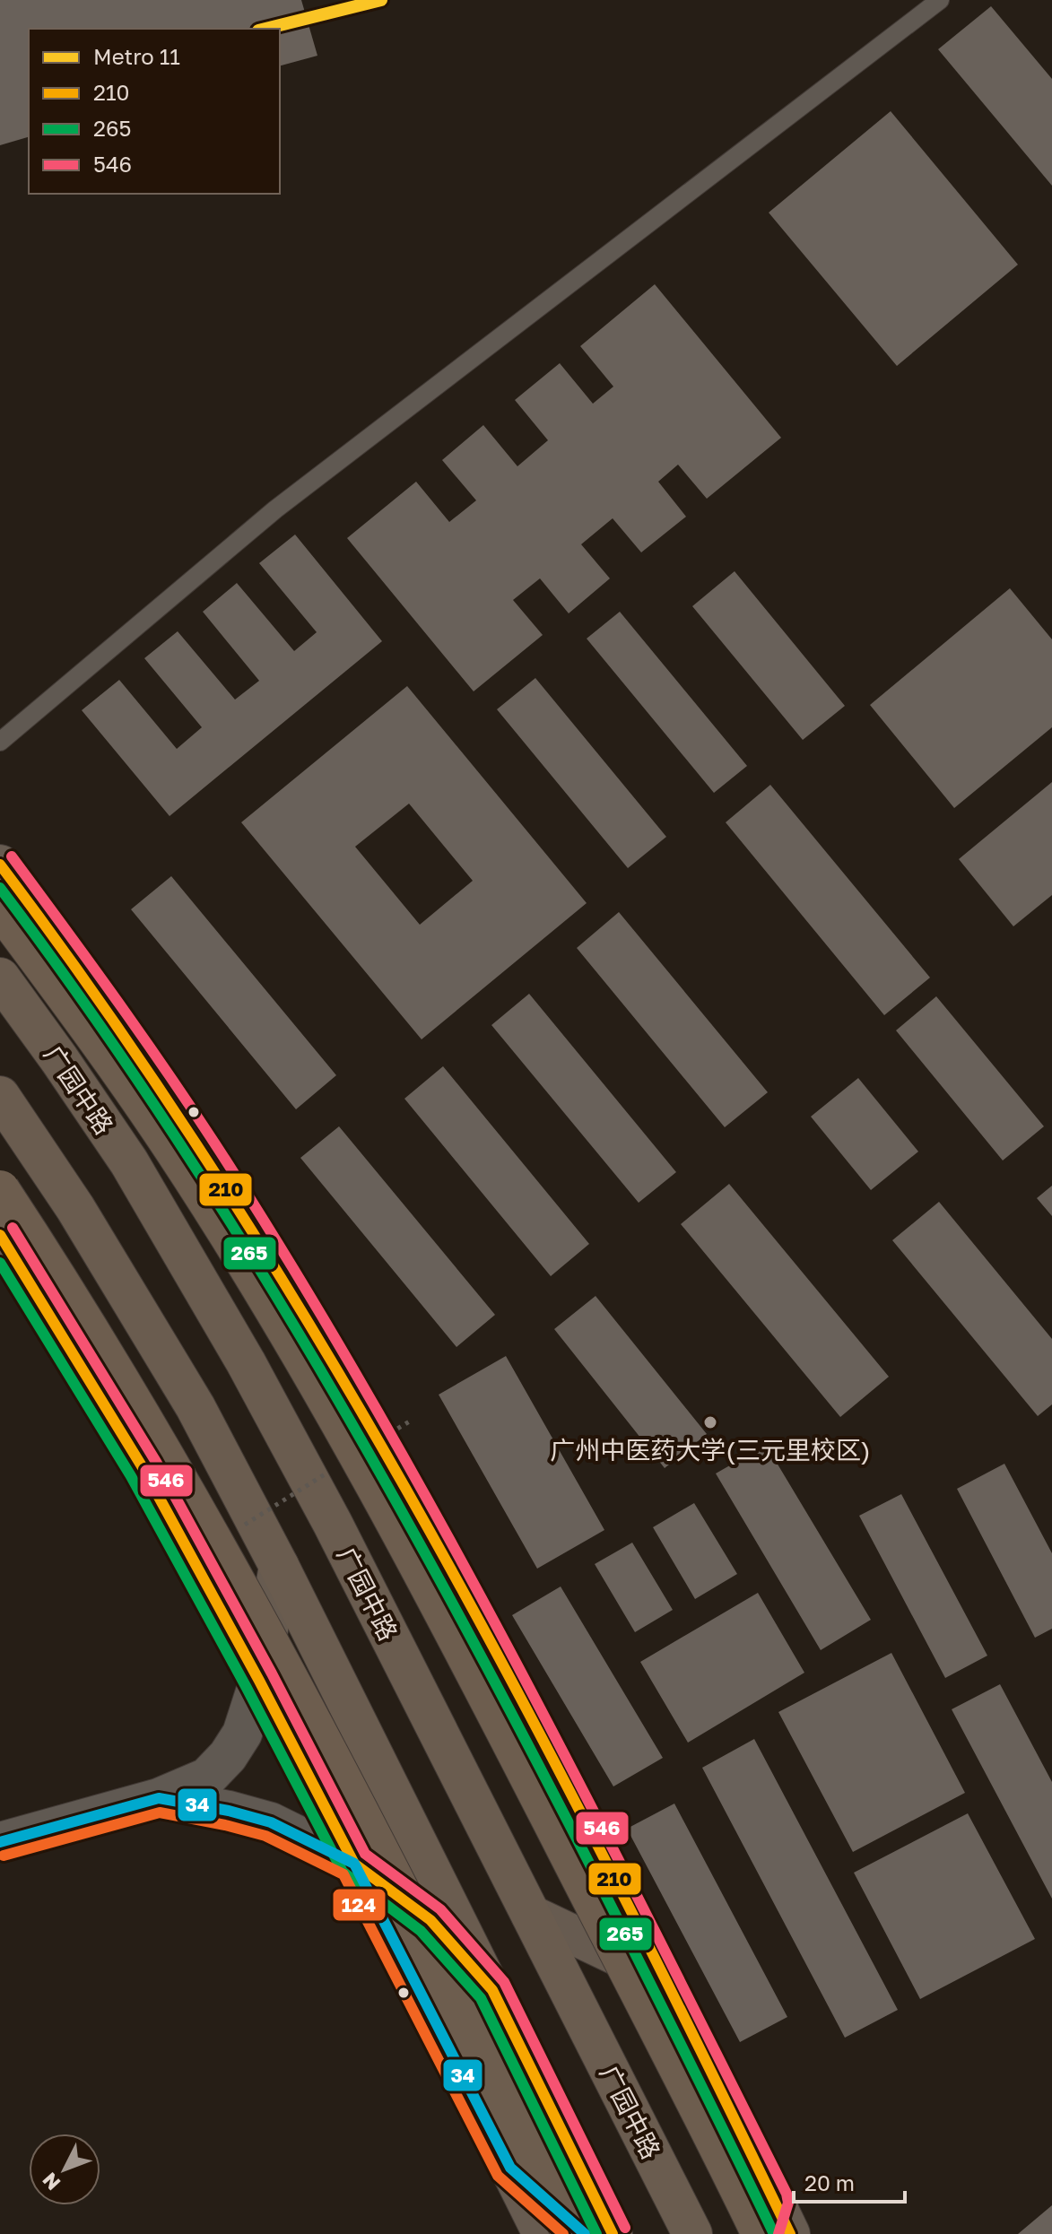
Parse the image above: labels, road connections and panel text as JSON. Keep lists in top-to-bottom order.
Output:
{
  "streets": {
    "highway": ["广园中路"]
  },
  "places": ["广州中医药大学(三元里校区)"],
  "lines": [
    "metro line 11",
    "transit line 546",
    "transit line 210",
    "transit line 265",
    "transit line 34",
    "transit line 124"
  ],
  "legend": [
    "Metro 11",
    "210",
    "265",
    "546"
  ],
  "scale_bar": "20 m",
  "north": "bottom left"
}
